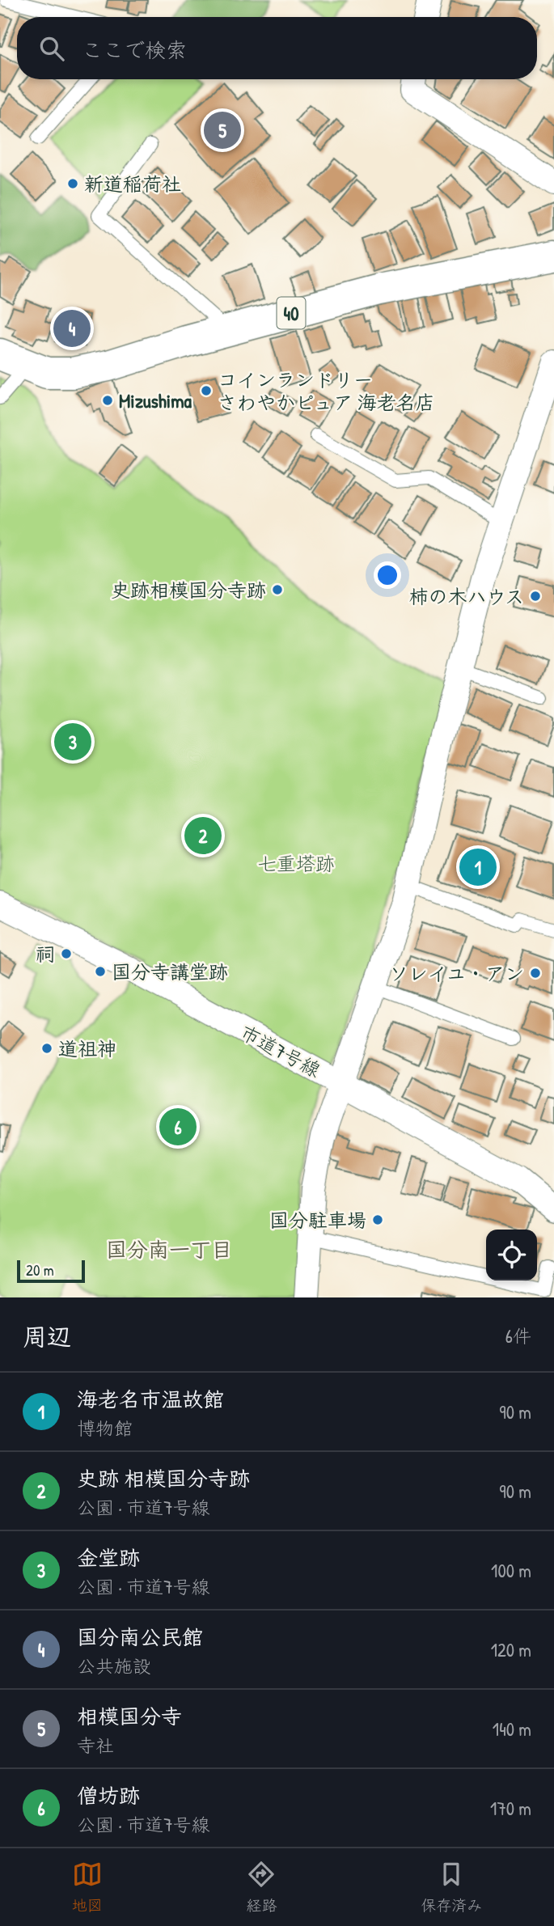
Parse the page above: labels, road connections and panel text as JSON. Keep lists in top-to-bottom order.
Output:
{
  "streets": {
    "main road": ["40"],
    "street": ["市道7号線"]
  },
  "districts": ["国分南一丁目"],
  "parks": ["七重塔跡"],
  "places": [
    "新道稲荷社",
    "コインランドリー さわやかピュア 海老名店",
    "Mizushima",
    "史跡相模国分寺跡",
    "柿の木ハウス",
    "祠",
    "国分寺講堂跡",
    "ソレイユ・アン",
    "道祖神",
    "国分駐車場"
  ],
  "scale_bar": "20 m",
  "page": {
    "search": "ここで検索",
    "pins": [
      "5",
      "4",
      "3",
      "2",
      "1",
      "6"
    ],
    "scale": "20 m",
    "heading": ["周辺", "6件"],
    "list": [
      {
        "mark": "1",
        "name": "海老名市温故館",
        "note": "博物館",
        "value": "90 m"
      },
      {
        "mark": "2",
        "name": "史跡 相模国分寺跡",
        "note": "公園 · 市道7号線",
        "value": "90 m"
      },
      {
        "mark": "3",
        "name": "金堂跡",
        "note": "公園 · 市道7号線",
        "value": "100 m"
      },
      {
        "mark": "4",
        "name": "国分南公民館",
        "note": "公共施設",
        "value": "120 m"
      },
      {
        "mark": "5",
        "name": "相模国分寺",
        "note": "寺社",
        "value": "140 m"
      },
      {
        "mark": "6",
        "name": "僧坊跡",
        "note": "公園 · 市道7号線",
        "value": "170 m"
      }
    ],
    "nav": ["地図", "経路", "保存済み"]
  }
}
